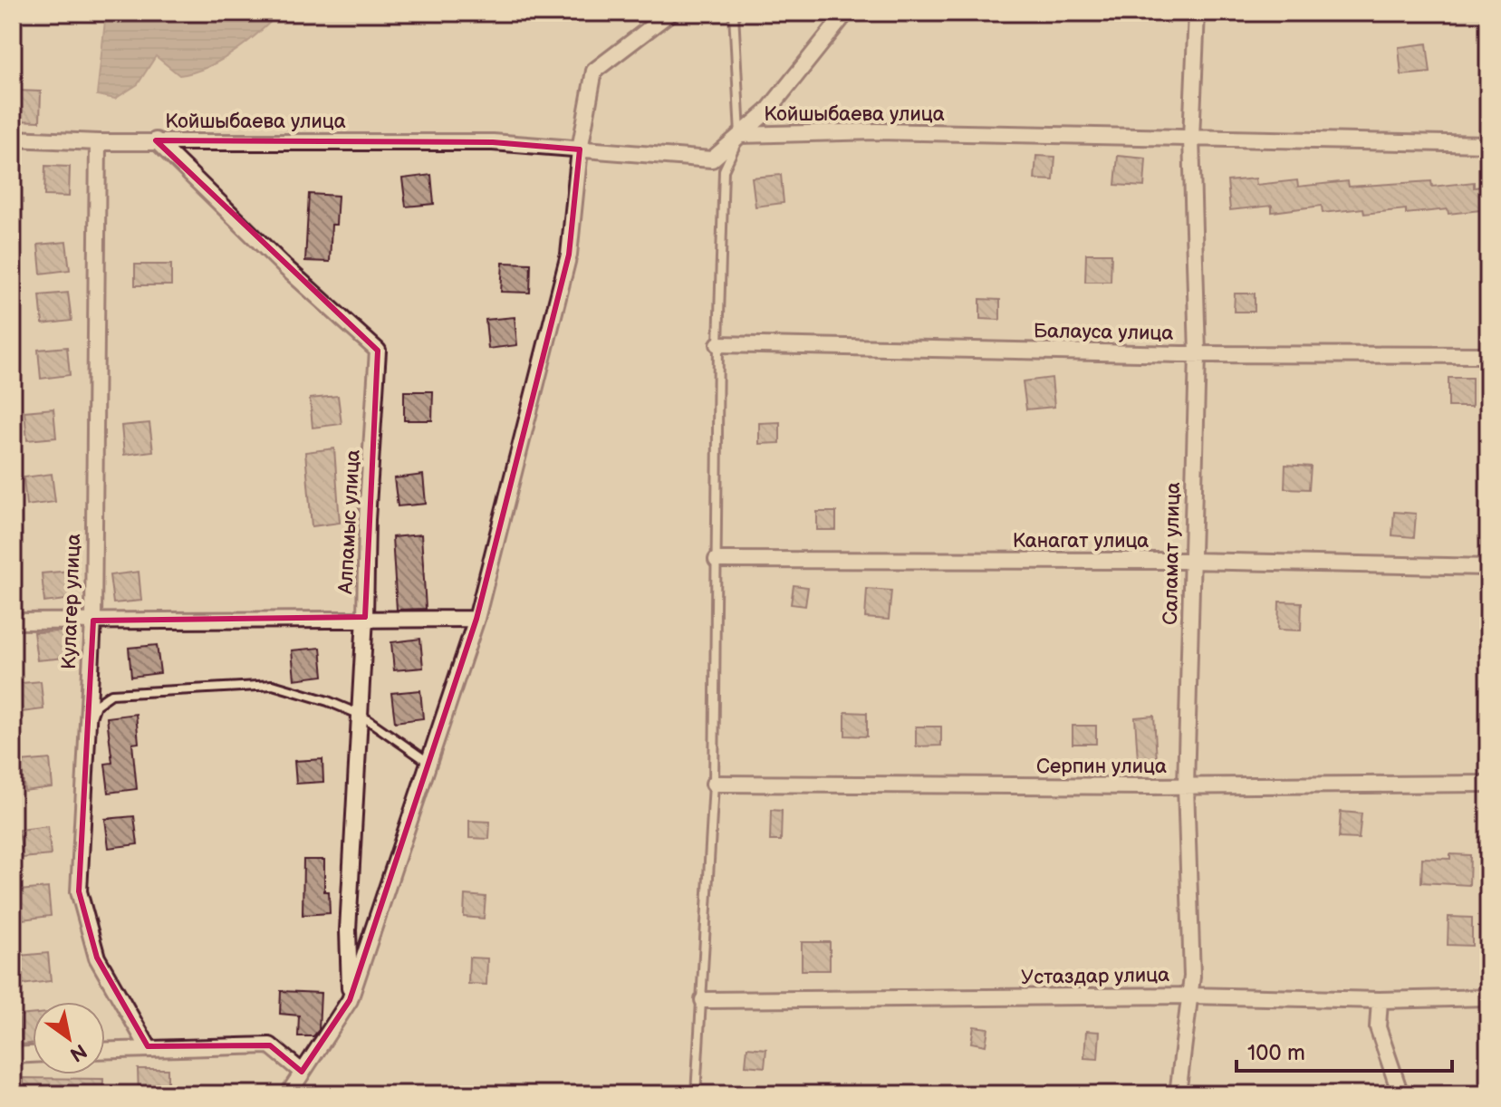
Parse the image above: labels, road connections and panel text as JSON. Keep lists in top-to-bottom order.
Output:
{
  "streets": {
    "street": [
      "Койшыбаева улица",
      "Балауса улица",
      "Алпамыс улица",
      "Канагат улица",
      "Саламат улица",
      "Кулагер улица",
      "Серпин улица",
      "Устаздар улица"
    ]
  },
  "crossings": [
    ["Койшыбаева улица", "Алпамыс улица"],
    ["Койшыбаева улица", "Саламат улица"],
    ["Койшыбаева улица", "Кулагер улица"],
    ["Балауса улица", "Саламат улица"],
    ["Канагат улица", "Саламат улица"],
    ["Саламат улица", "Серпин улица"],
    ["Саламат улица", "Устаздар улица"]
  ],
  "scale_bar": "100 m",
  "north": "bottom right"
}
